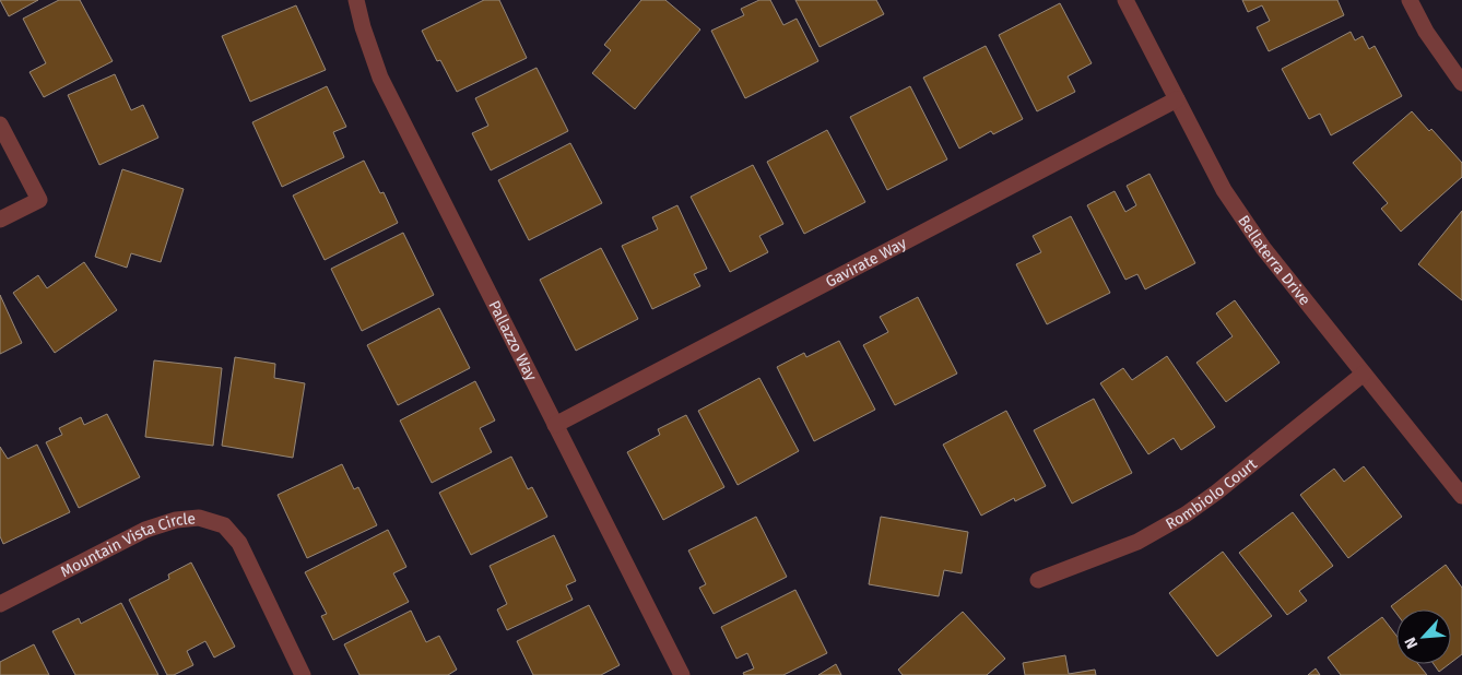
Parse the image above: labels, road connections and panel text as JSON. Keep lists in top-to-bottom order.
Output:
{
  "streets": {
    "street": [
      "Bellaterra Drive",
      "Gavirate Way",
      "Pallazzo Way",
      "Rombiolo Court",
      "Mountain Vista Circle"
    ]
  },
  "crossings": [
    ["Bellaterra Drive", "Gavirate Way"],
    ["Bellaterra Drive", "Rombiolo Court"],
    ["Gavirate Way", "Pallazzo Way"]
  ],
  "north": "bottom left"
}
